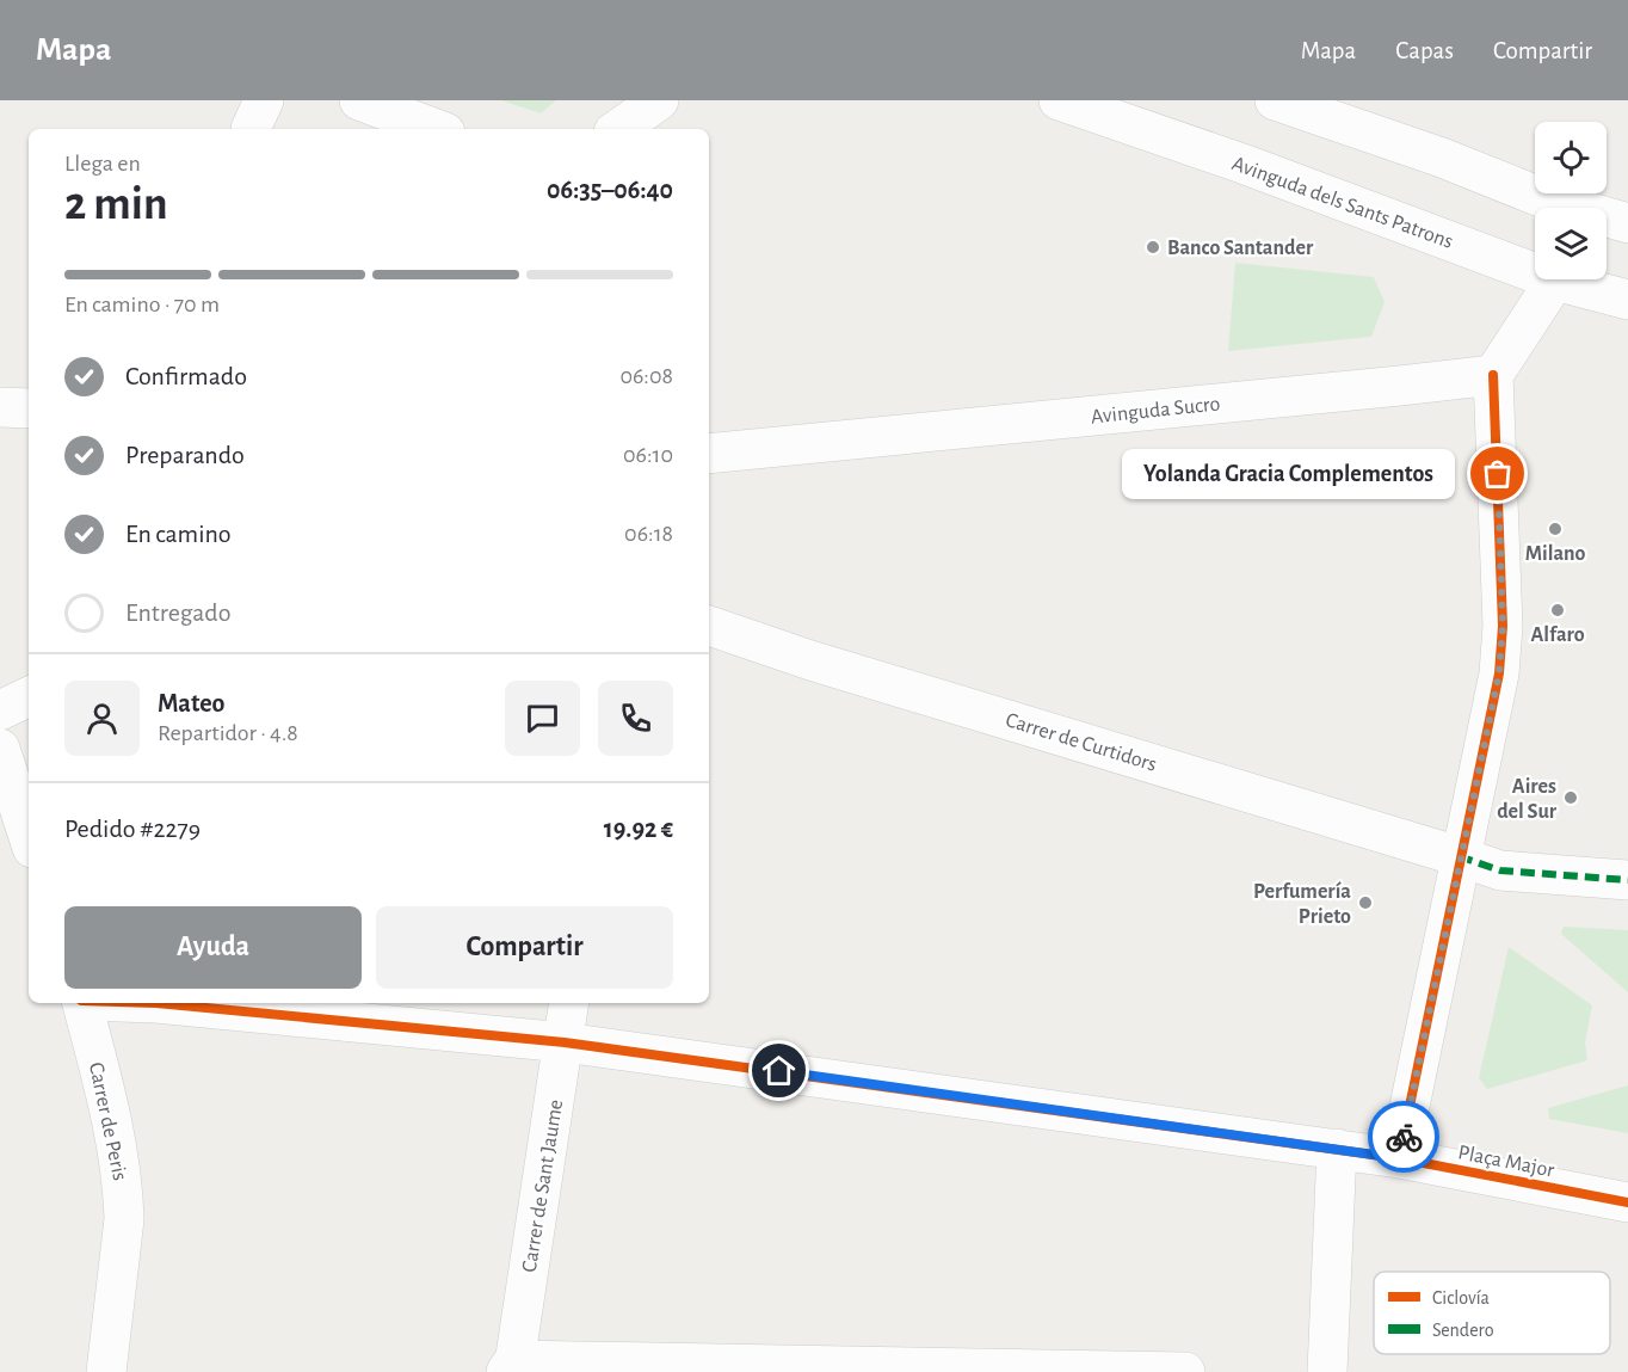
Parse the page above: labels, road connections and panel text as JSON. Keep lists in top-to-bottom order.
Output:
{
  "streets": {
    "street": [
      "Avinguda dels Sants Patrons",
      "Avinguda Sucro",
      "Carrer de Curtidors",
      "Carrer de Peris",
      "Plaça Major",
      "Carrer de Sant Jaume"
    ]
  },
  "crossings": [
    ["Plaça Major", "Carrer de Sant Jaume"]
  ],
  "places": [
    "Banco Santander",
    "Yolanda Gracia Complementos",
    "Milano",
    "Alfaro",
    "Aires del Sur",
    "Perfumería Prieto"
  ],
  "legend": ["Ciclovía", "Sendero"],
  "page": {
    "header": "Mapa",
    "nav": ["Mapa", "Capas", "Compartir"],
    "heading": ["2 min", "Llega en", "06:35–06:40"],
    "panel": [
      "Mateo",
      "Repartidor · 4.8",
      "Pedido #2279",
      "19.92 €"
    ],
    "bar": "En camino · 70 m",
    "list": [
      ["Confirmado", "06:08"],
      ["Preparando", "06:10"],
      ["En camino", "06:18"],
      "Entregado"
    ],
    "bubble": "Yolanda Gracia Complementos",
    "buttons": ["Ayuda", "Compartir"]
  }
}
